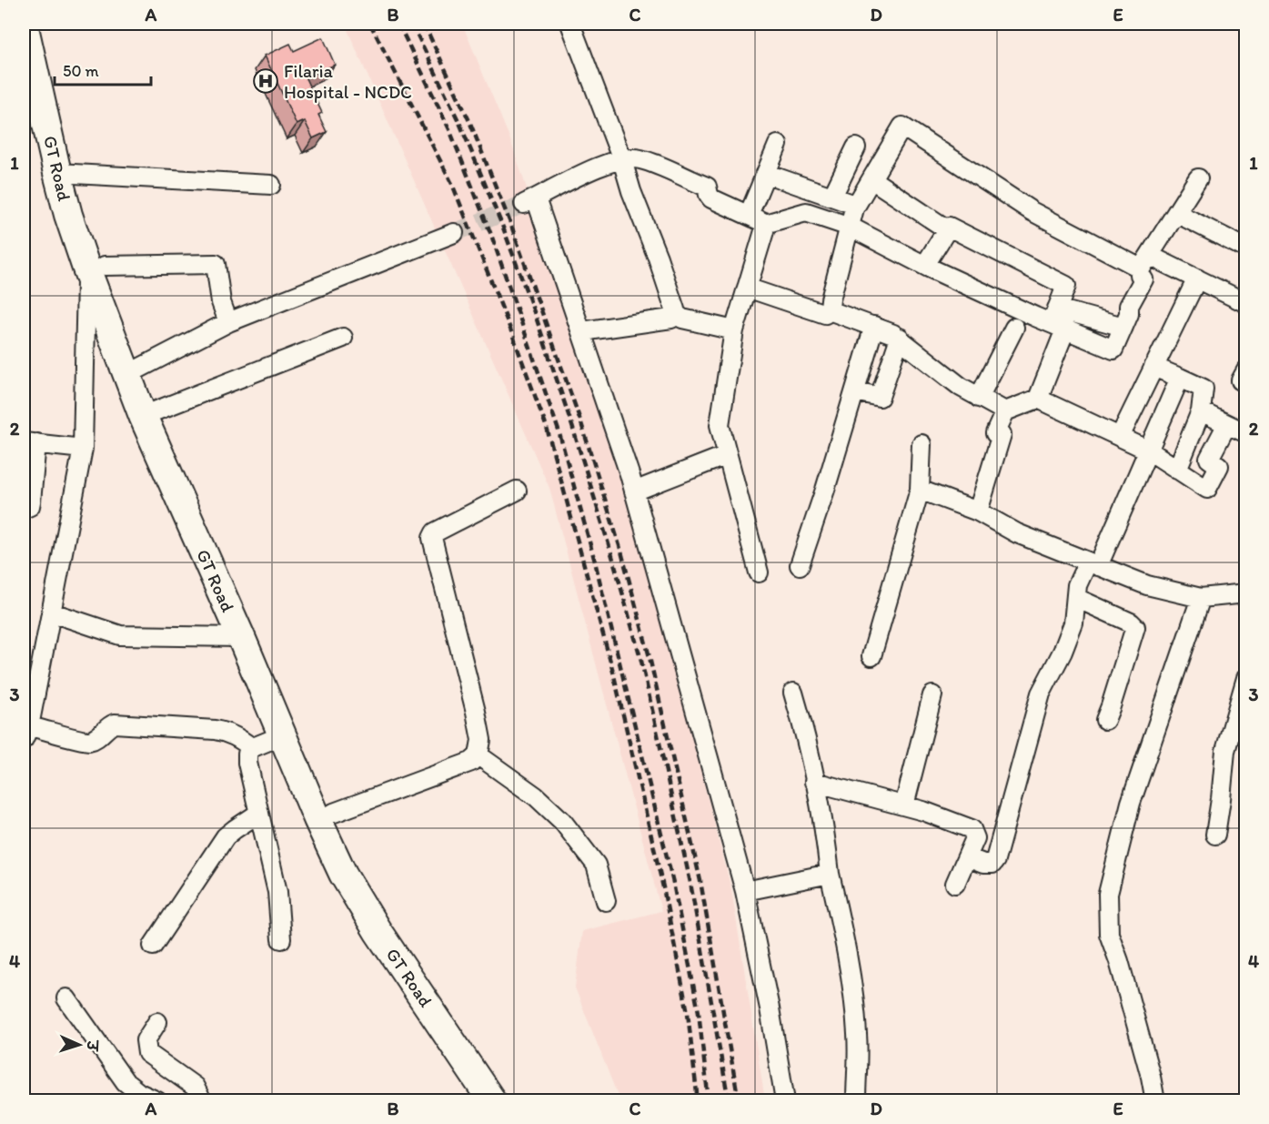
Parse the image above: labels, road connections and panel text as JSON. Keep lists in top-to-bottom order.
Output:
{
  "streets": {
    "highway": ["GT Road"]
  },
  "places": {
    "hospital": ["Filaria Hospital - NCDC"]
  },
  "scale_bar": "50 m",
  "north": "right",
  "grid": {
    "columns": [
      "A",
      "B",
      "C",
      "D",
      "E"
    ],
    "rows": [
      "1",
      "2",
      "3",
      "4"
    ]
  }
}
